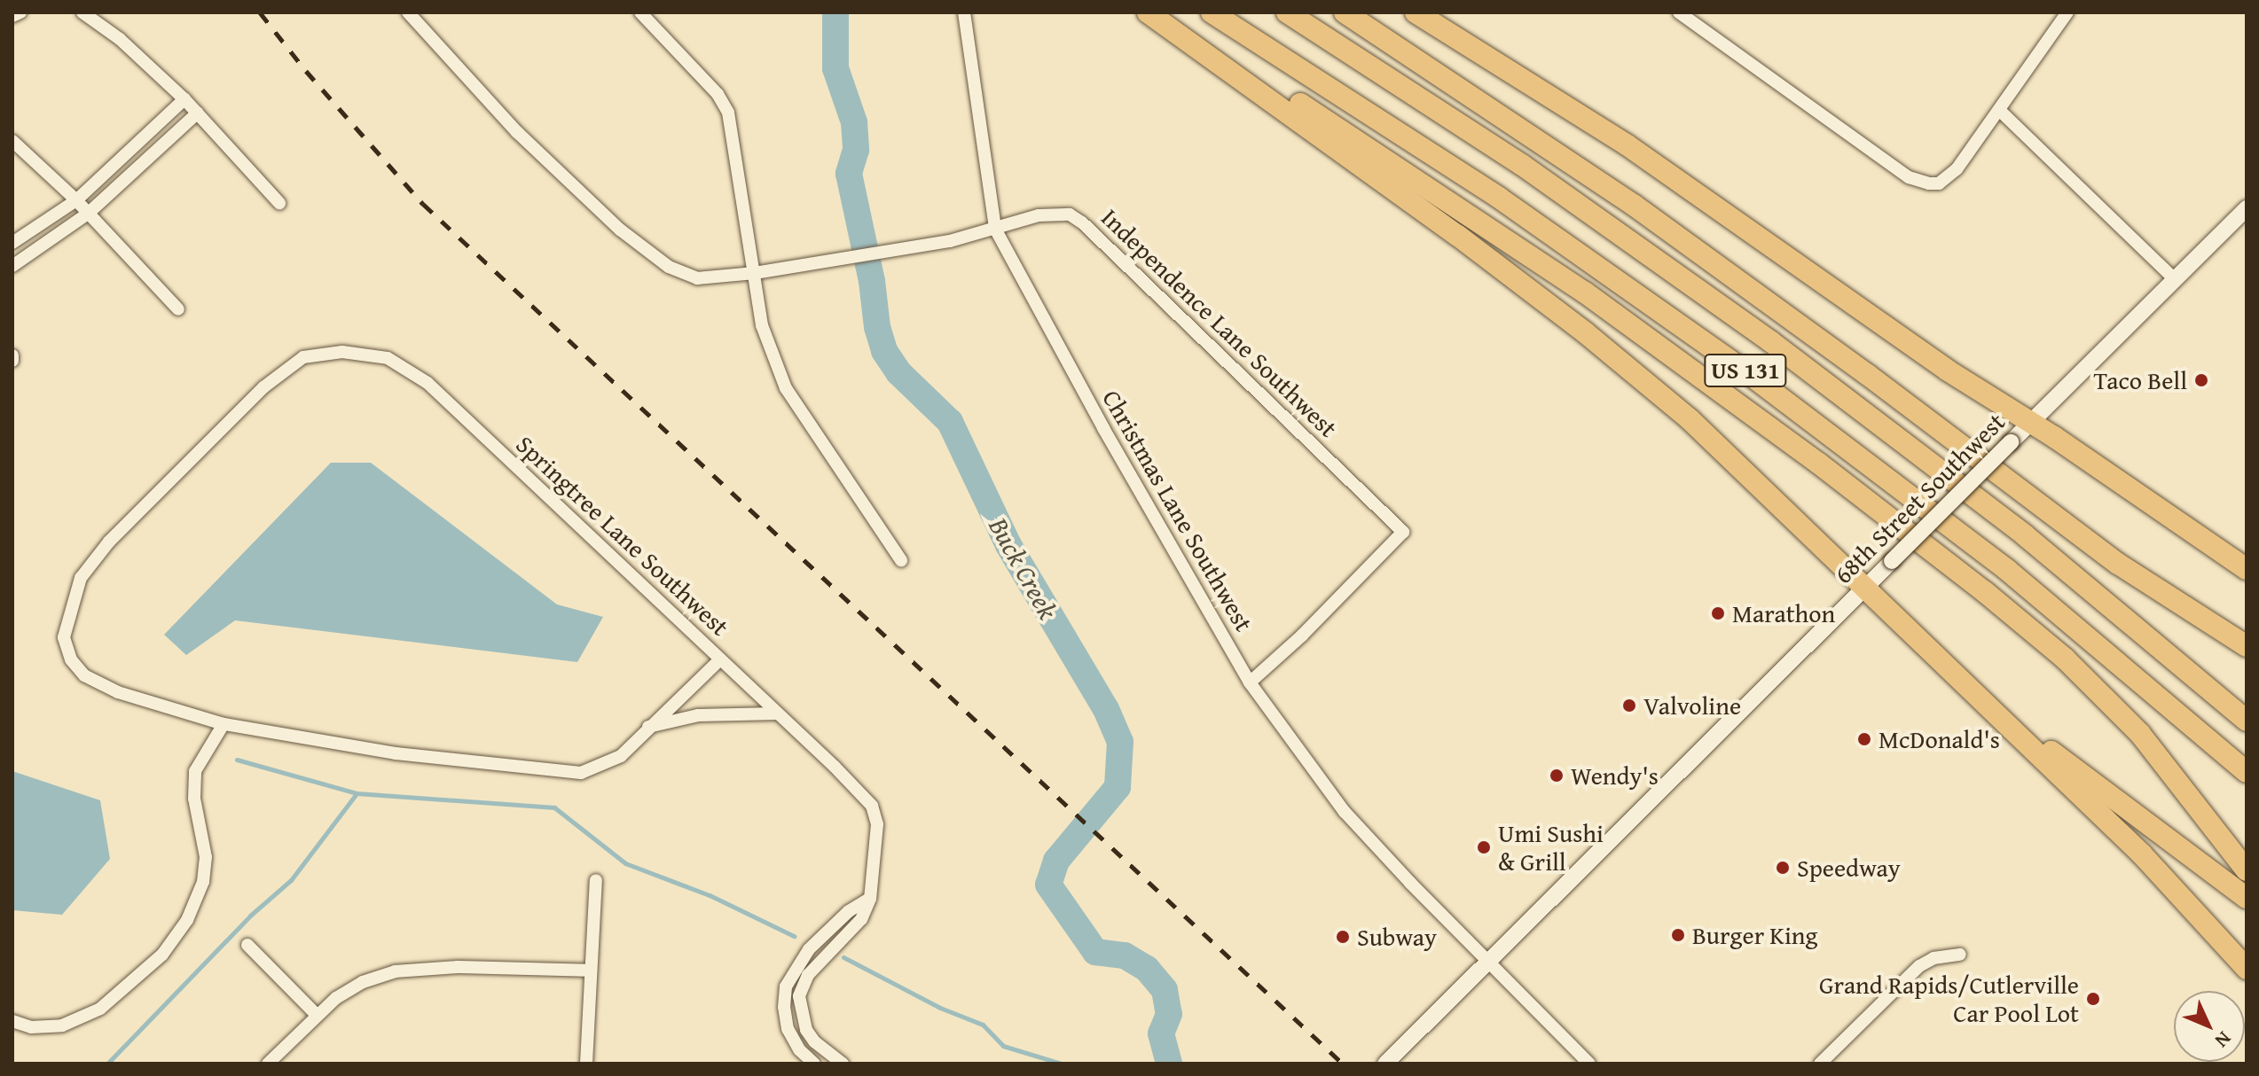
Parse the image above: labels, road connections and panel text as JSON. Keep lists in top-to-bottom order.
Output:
{
  "streets": {
    "highway": ["US 131"],
    "main road": ["68th Street Southwest"],
    "street": ["Independence Lane Southwest", "Christmas Lane Southwest", "Springtree Lane Southwest"]
  },
  "crossings": [
    ["Independence Lane Southwest", "Christmas Lane Southwest"],
    ["68th Street Southwest", "Christmas Lane Southwest"]
  ],
  "water": ["Buck Creek"],
  "places": [
    "Taco Bell",
    "Marathon",
    "Valvoline",
    "McDonald's",
    "Wendy's",
    "Umi Sushi & Grill",
    "Speedway",
    "Burger King",
    "Subway",
    "Grand Rapids/Cutlerville Car Pool Lot"
  ],
  "north": "bottom right"
}
